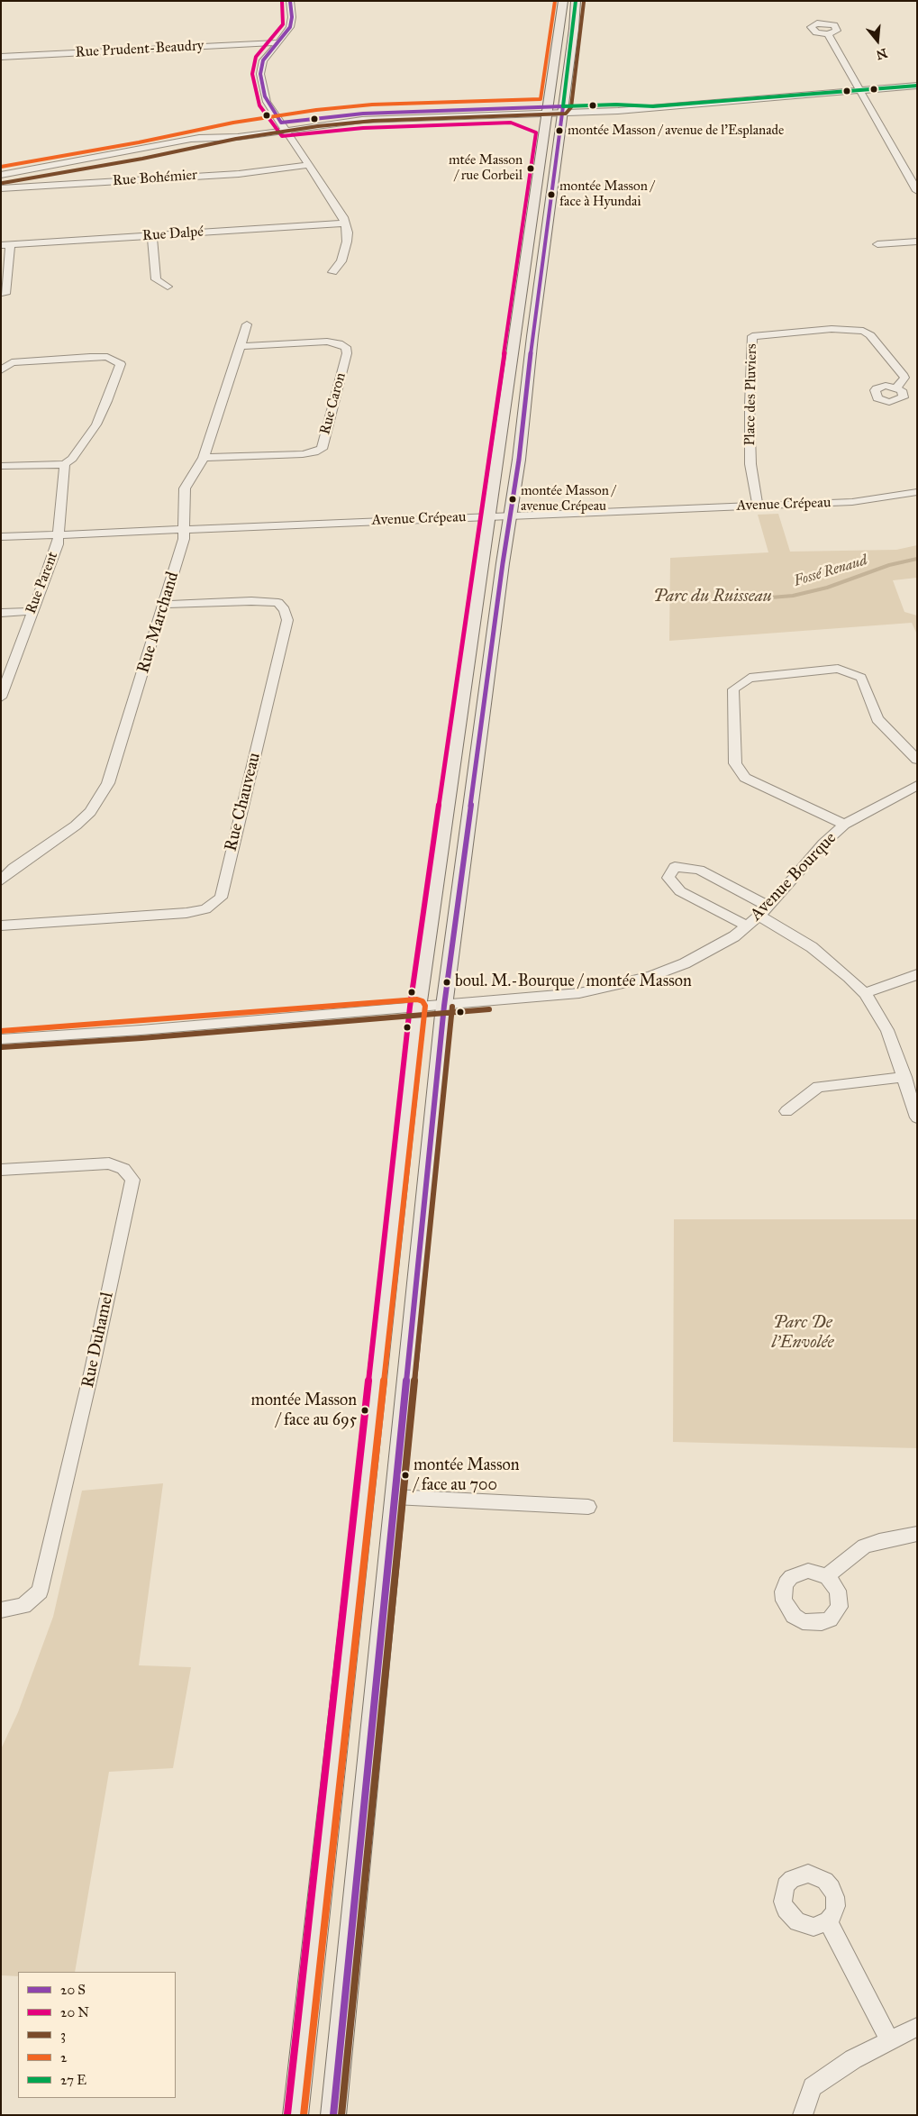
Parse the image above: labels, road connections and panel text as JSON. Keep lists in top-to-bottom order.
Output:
{
  "streets": {
    "street": [
      "Rue Prudent-Beaudry",
      "Rue Bohémier",
      "Rue Dalpé",
      "Place des Pluviers",
      "Rue Caron",
      "Avenue Crépeau",
      "Rue Parent",
      "Rue Marchand",
      "Rue Chauveau",
      "Avenue Bourque",
      "Rue Duhamel"
    ]
  },
  "crossings": [
    ["Place des Pluviers", "Avenue Crépeau"],
    ["Rue Caron", "Rue Marchand"],
    ["Avenue Crépeau", "Rue Parent"],
    ["Avenue Crépeau", "Rue Marchand"],
    ["Rue Marchand", "Rue Chauveau"]
  ],
  "water": ["Fossé Renaud"],
  "parks": ["Parc du Ruisseau", "Parc De l’Envolée"],
  "places": [
    "montée Masson / avenue de l'Esplanade",
    "mtée Masson / rue Corbeil",
    "montée Masson / face à Hyundai",
    "montée Masson / avenue Crépeau",
    "boul. M.-Bourque / montée Masson",
    "montée Masson / face au 695",
    "montée Masson / face au 700"
  ],
  "lines": ["transit line 2", "transit line 3"],
  "legend": [
    "20 S",
    "20 N",
    "3",
    "2",
    "27 E"
  ],
  "north": "bottom"
}
